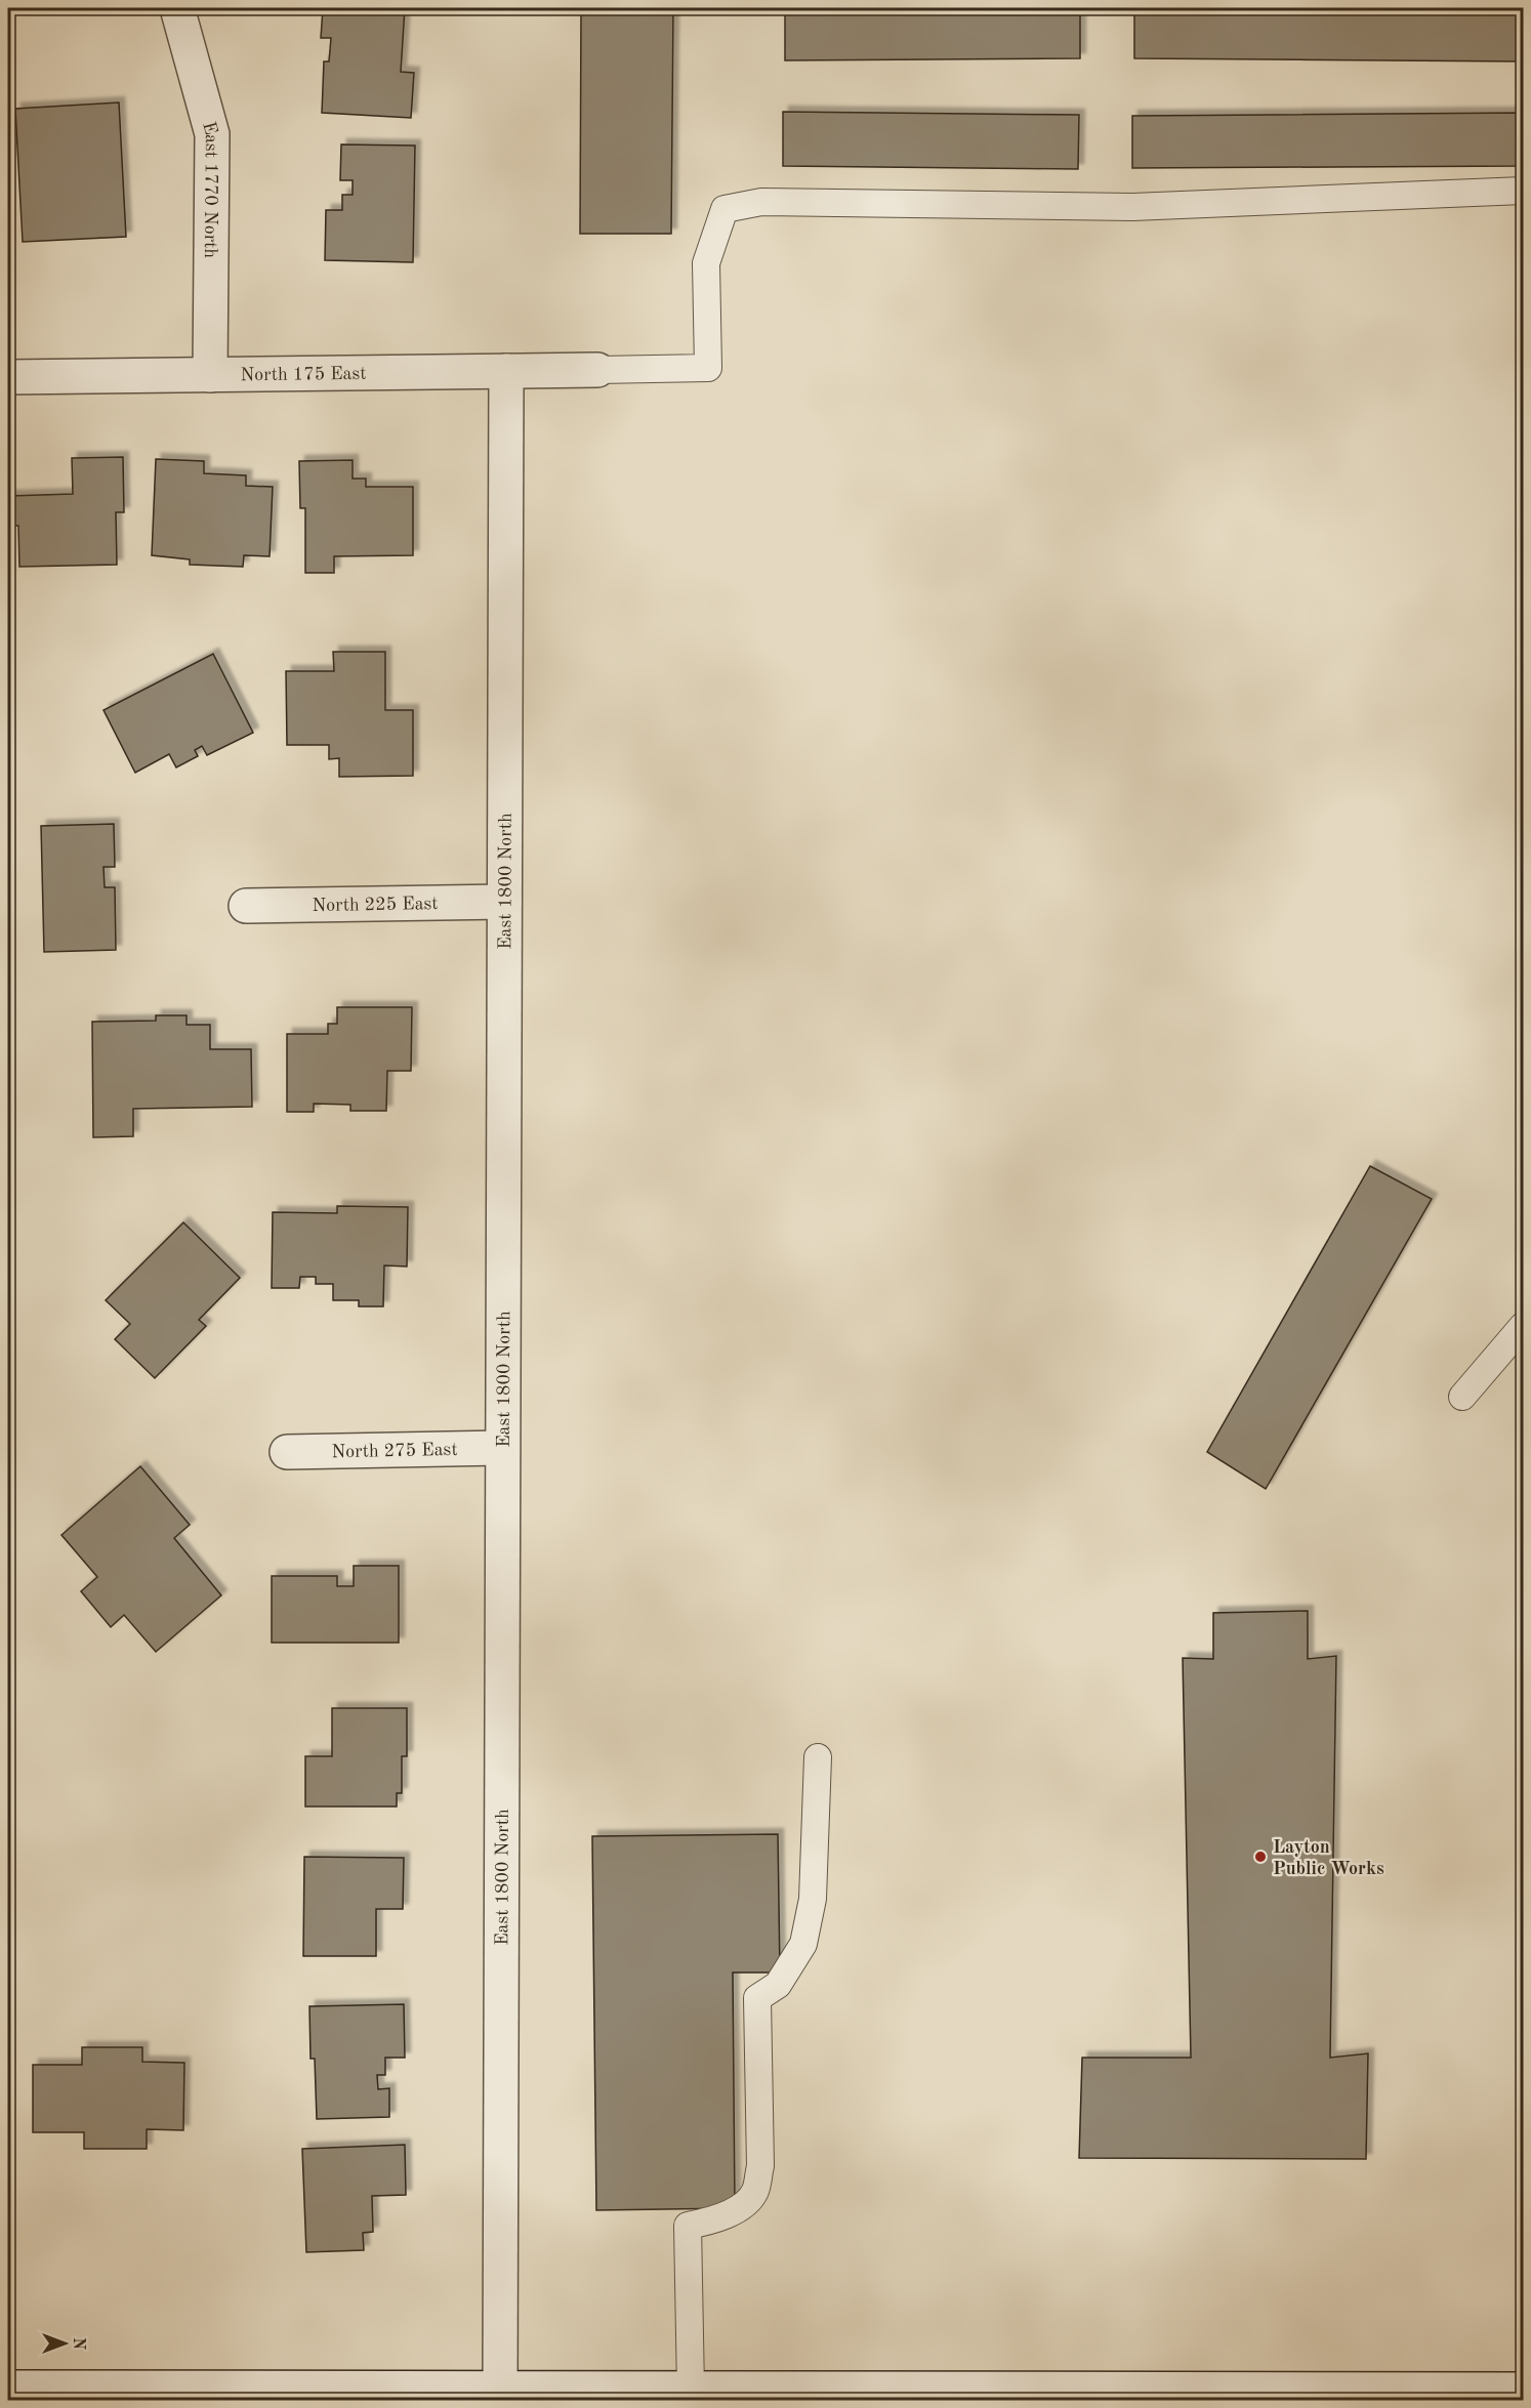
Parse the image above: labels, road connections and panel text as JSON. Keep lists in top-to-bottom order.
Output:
{
  "streets": {
    "street": [
      "East 1770 North",
      "North 175 East",
      "East 1800 North",
      "North 225 East",
      "North 275 East"
    ]
  },
  "crossings": [
    ["East 1770 North", "North 175 East"],
    ["North 175 East", "East 1800 North"],
    ["East 1800 North", "North 225 East"],
    ["East 1800 North", "North 275 East"]
  ],
  "places": ["Layton Public Works"],
  "north": "right"
}
